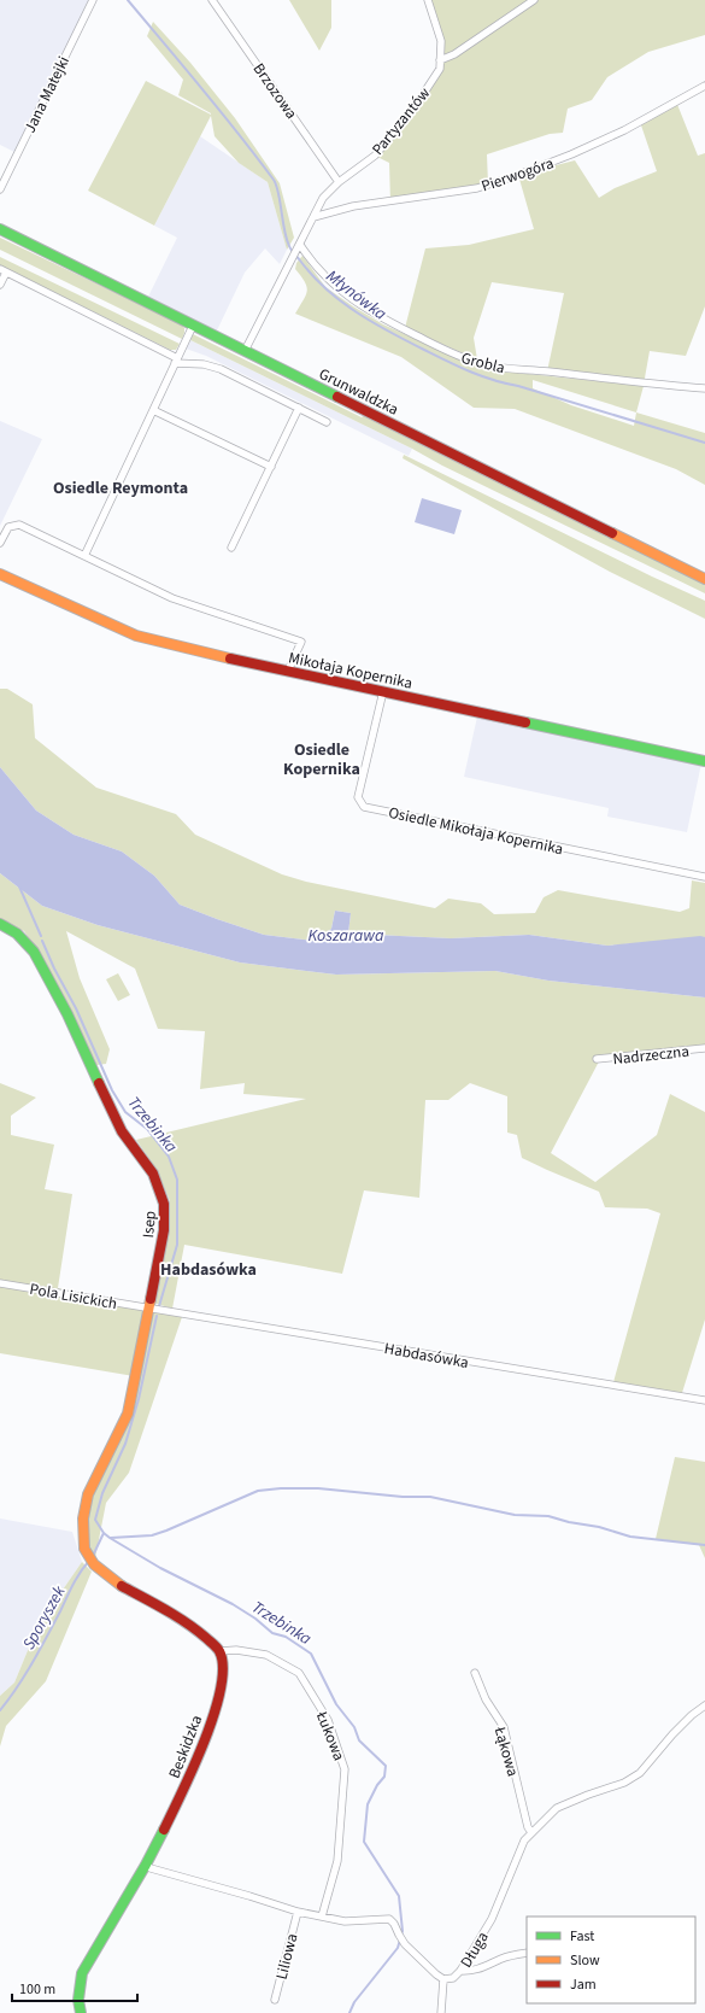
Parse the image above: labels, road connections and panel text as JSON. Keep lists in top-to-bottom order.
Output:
{
  "streets": {
    "street": [
      "Brzozowa",
      "Jana Matejki",
      "Partyzantów",
      "Pierwogóra",
      "Grobla",
      "Grunwaldzka",
      "Mikołaja Kopernika",
      "Osiedle Mikołaja Kopernika",
      "Nadrzeczna",
      "Isep",
      "Pola Lisickich",
      "Habdasówka",
      "Łukowa",
      "Beskidzka",
      "Łąkowa",
      "Długa",
      "Liliowa"
    ]
  },
  "crossings": [
    ["Brzozowa", "Partyzantów"],
    ["Partyzantów", "Pierwogóra"],
    ["Partyzantów", "Grobla"],
    ["Partyzantów", "Grunwaldzka"],
    ["Mikołaja Kopernika", "Osiedle Mikołaja Kopernika"],
    ["Isep", "Pola Lisickich"],
    ["Isep", "Habdasówka"],
    ["Isep", "Łukowa"],
    ["Isep", "Beskidzka"],
    ["Pola Lisickich", "Habdasówka"],
    ["Łukowa", "Beskidzka"],
    ["Łukowa", "Długa"],
    ["Beskidzka", "Długa"],
    ["Łąkowa", "Długa"],
    ["Długa", "Liliowa"]
  ],
  "districts": ["Osiedle Reymonta", "Osiedle Kopernika", "Habdasówka"],
  "water": [
    "Młynówka",
    "Koszarawa",
    "Trzebinka",
    "Sporyszek"
  ],
  "legend": ["Fast", "Slow", "Jam"],
  "scale_bar": "100 m"
}
